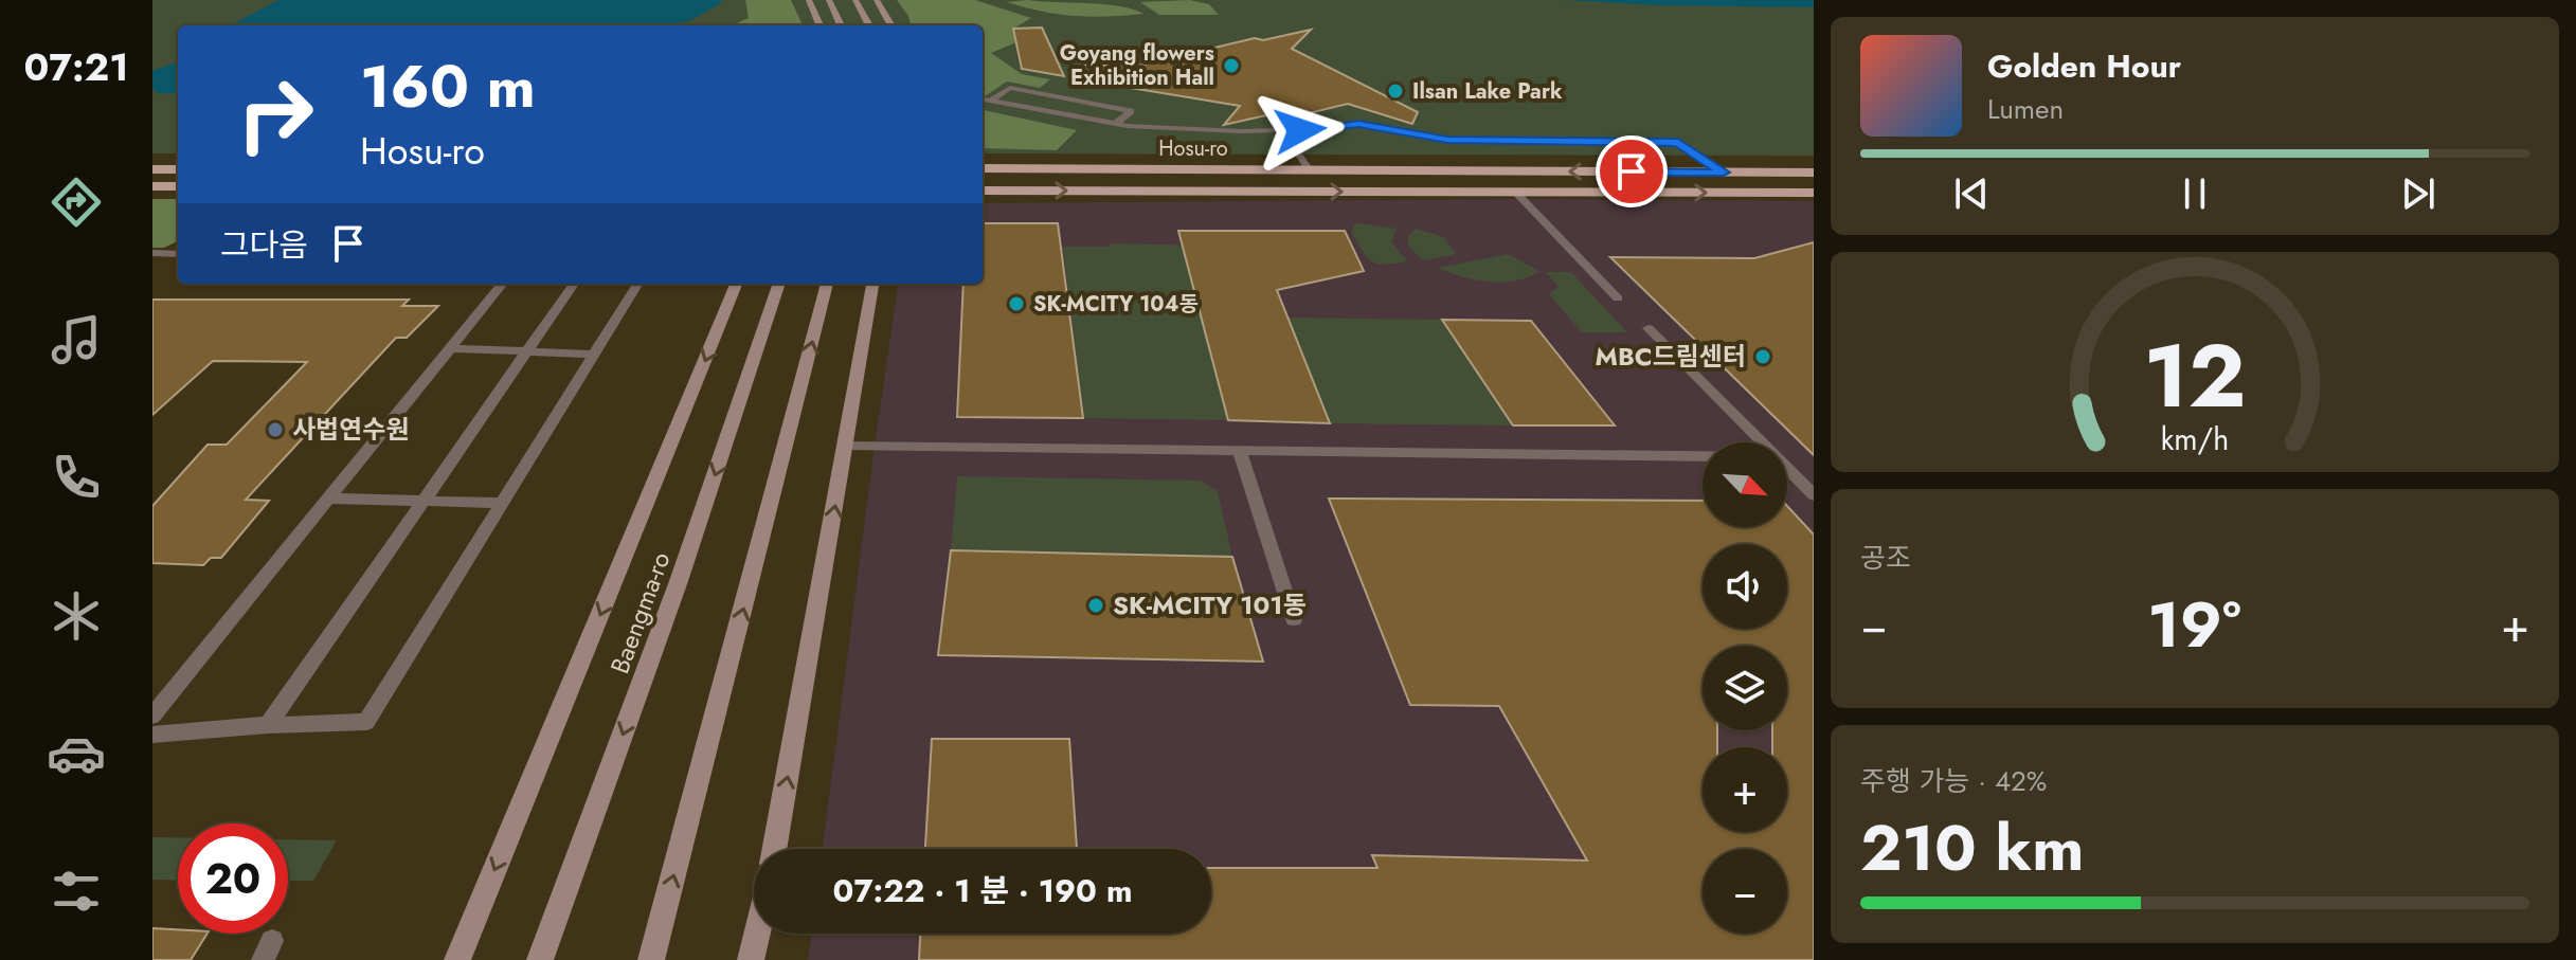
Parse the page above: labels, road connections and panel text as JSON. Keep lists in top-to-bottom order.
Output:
{
  "streets": {
    "main road": ["Hosu-ro", "Baengma-ro"]
  },
  "places": [
    "Goyang flowers Exhibition Hall",
    "Ilsan Lake Park",
    "SK-MCITY 104동",
    "MBC드림센터",
    "사법연수원",
    "SK-MCITY 101동"
  ],
  "north": "bottom right",
  "page": {
    "tabs": "07:21",
    "turn": ["160 m", "Hosu-ro"],
    "song": ["Golden Hour", "Lumen"],
    "then": "그다음",
    "map_buttons": ["+", "−"],
    "tile": [
      "공조",
      ["주행 가능 · 42%", "210 km"]
    ],
    "heat": ["−", "19°", "+"],
    "limit": "20",
    "trip": "07:22 · 1 분 · 190 m",
    "gauge": ["12", "km/h"]
  }
}
